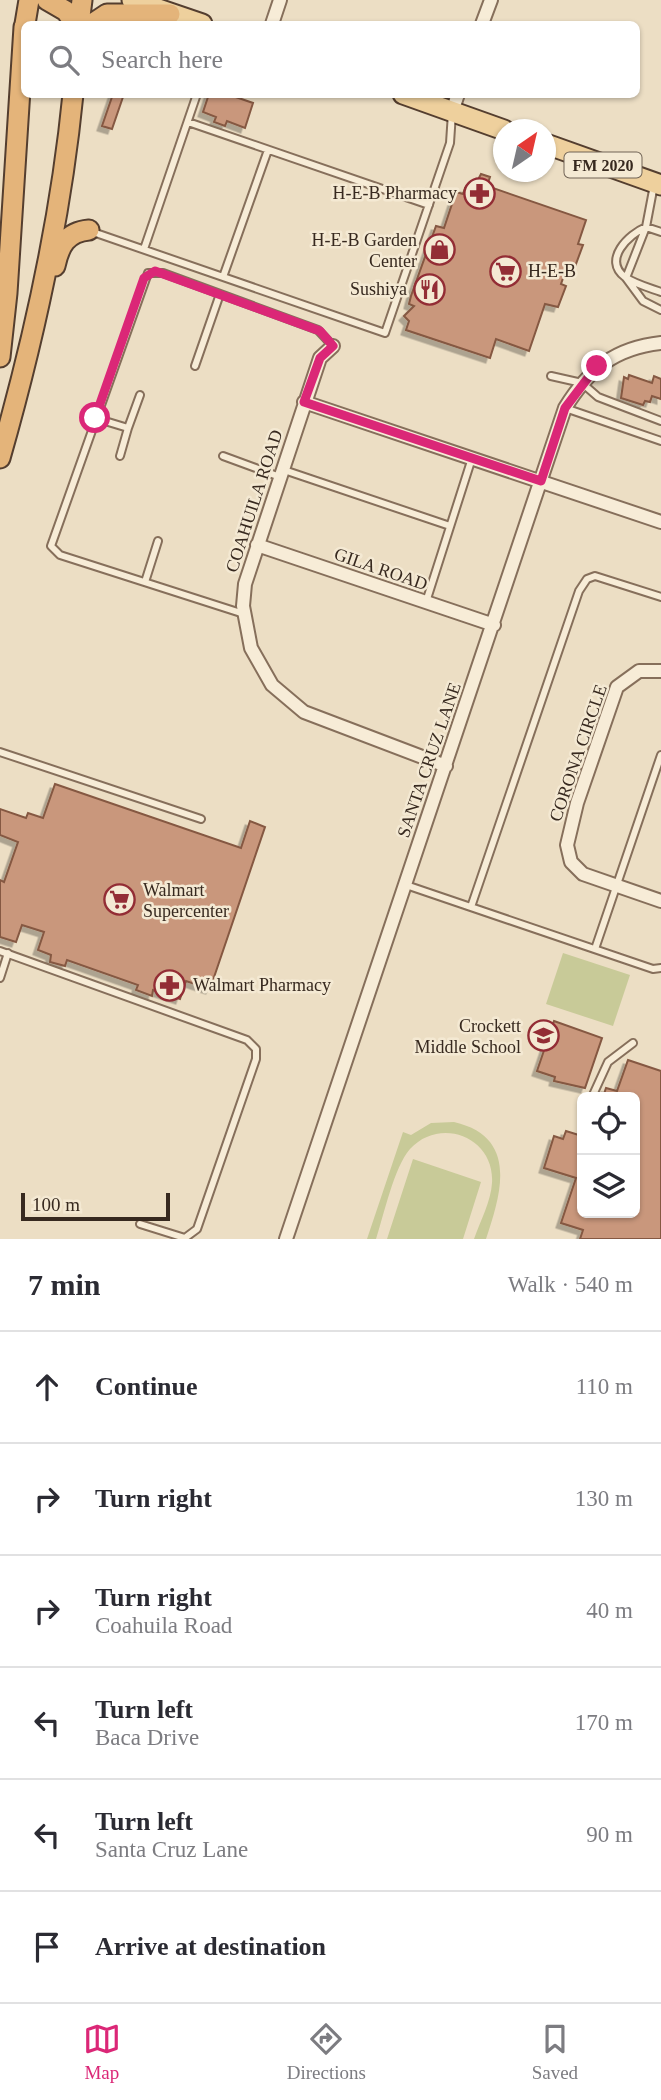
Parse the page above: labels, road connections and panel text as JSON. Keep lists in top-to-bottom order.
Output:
{
  "streets": {
    "main road": ["FM 2020"],
    "street": [
      "COAHUILA ROAD",
      "GILA ROAD",
      "CORONA CIRCLE",
      "SANTA CRUZ LANE"
    ]
  },
  "crossings": [
    ["COAHUILA ROAD", "GILA ROAD"],
    ["COAHUILA ROAD", "SANTA CRUZ LANE"],
    ["GILA ROAD", "SANTA CRUZ LANE"]
  ],
  "places": {
    "pharmacy": ["H-E-B Pharmacy", "Walmart Pharmacy"],
    "shop": ["H-E-B Garden Center"],
    "supermarket": ["H-E-B", "Walmart Supercenter"],
    "restaurant": ["Sushiya"],
    "school or university": ["Crockett Middle School"]
  },
  "scale_bar": "100 m",
  "north": "top right",
  "page": {
    "search": "Search here",
    "scale": "100 m",
    "heading": ["7 min", "Walk · 540 m"],
    "list": [
      ["Continue", "110 m"],
      ["Turn right", "130 m"],
      ["Turn right", "Coahuila Road", "40 m"],
      ["Turn left", "Baca Drive", "170 m"],
      ["Turn left", "Santa Cruz Lane", "90 m"],
      "Arrive at destination"
    ],
    "nav": ["Map", "Directions", "Saved"]
  }
}
